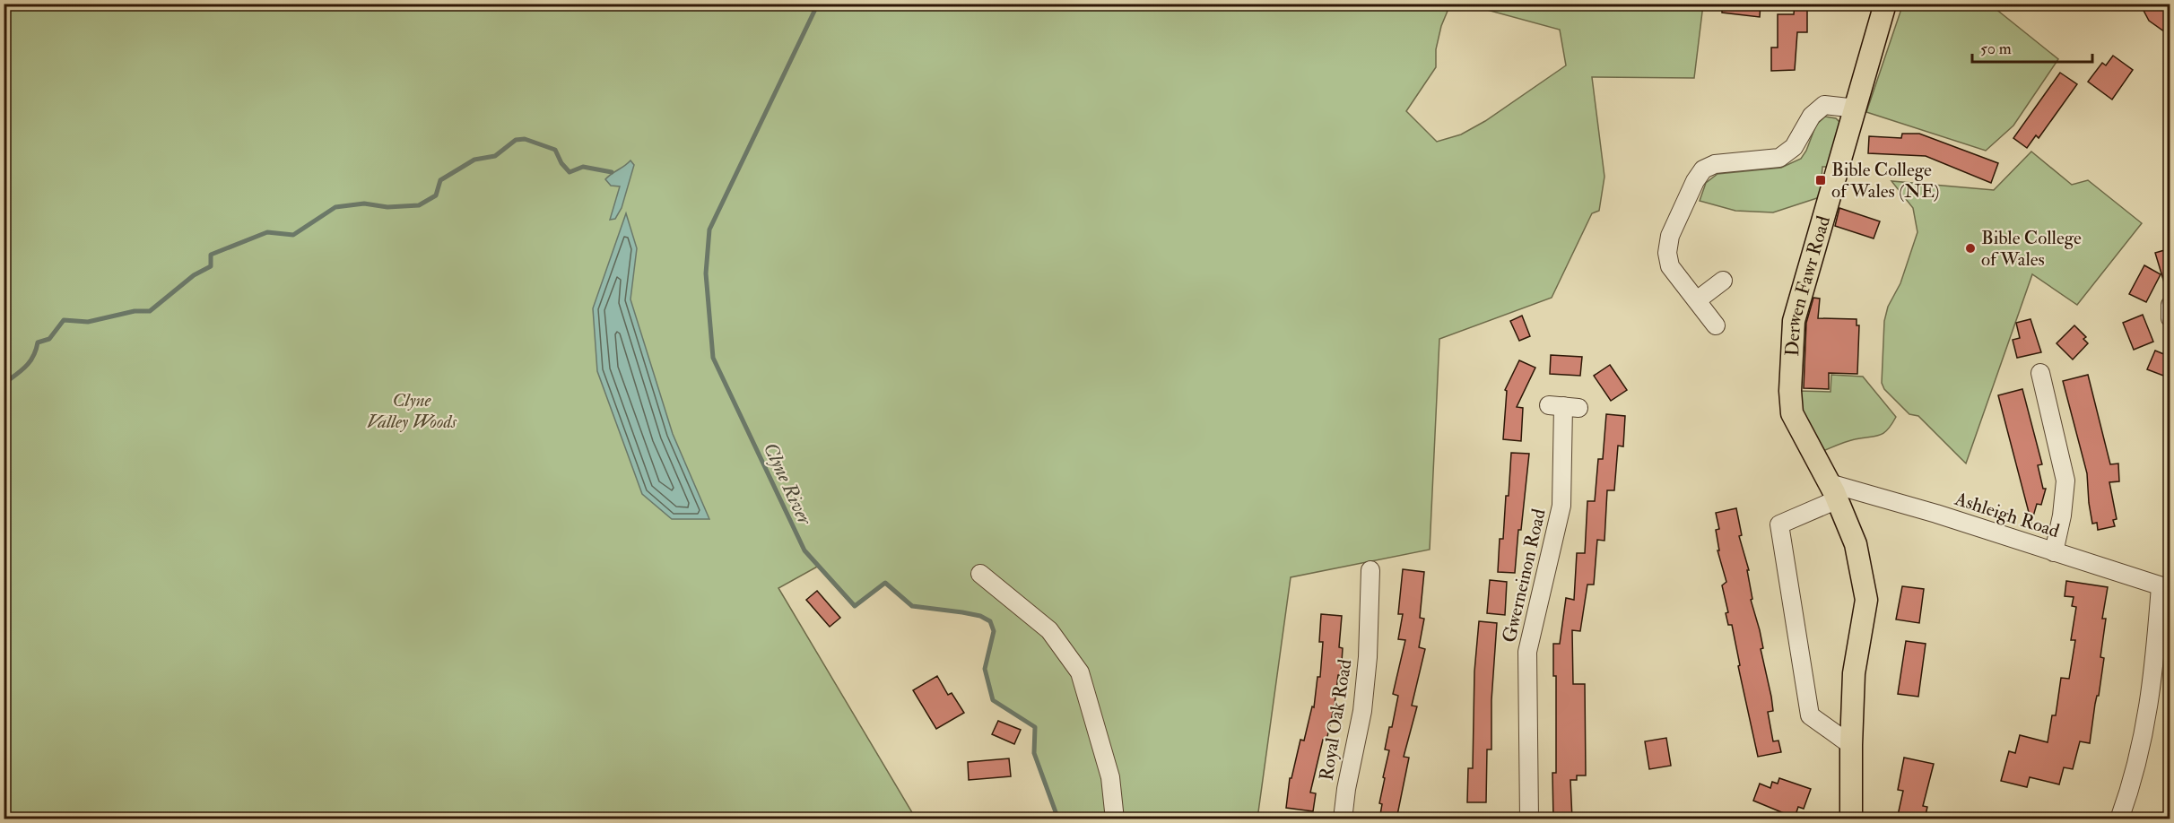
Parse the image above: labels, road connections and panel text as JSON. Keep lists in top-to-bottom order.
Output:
{
  "streets": {
    "main road": ["Derwen Fawr Road"],
    "street": ["Ashleigh Road", "Gwerneinon Road", "Royal Oak Road"]
  },
  "crossings": [
    ["Derwen Fawr Road", "Ashleigh Road"]
  ],
  "water": ["Clyne River"],
  "parks": ["Clyne Valley Woods"],
  "places": {
    "transit": ["Bible College of Wales (NE)"],
    "other": ["Bible College of Wales"]
  },
  "scale_bar": "50 m"
}
